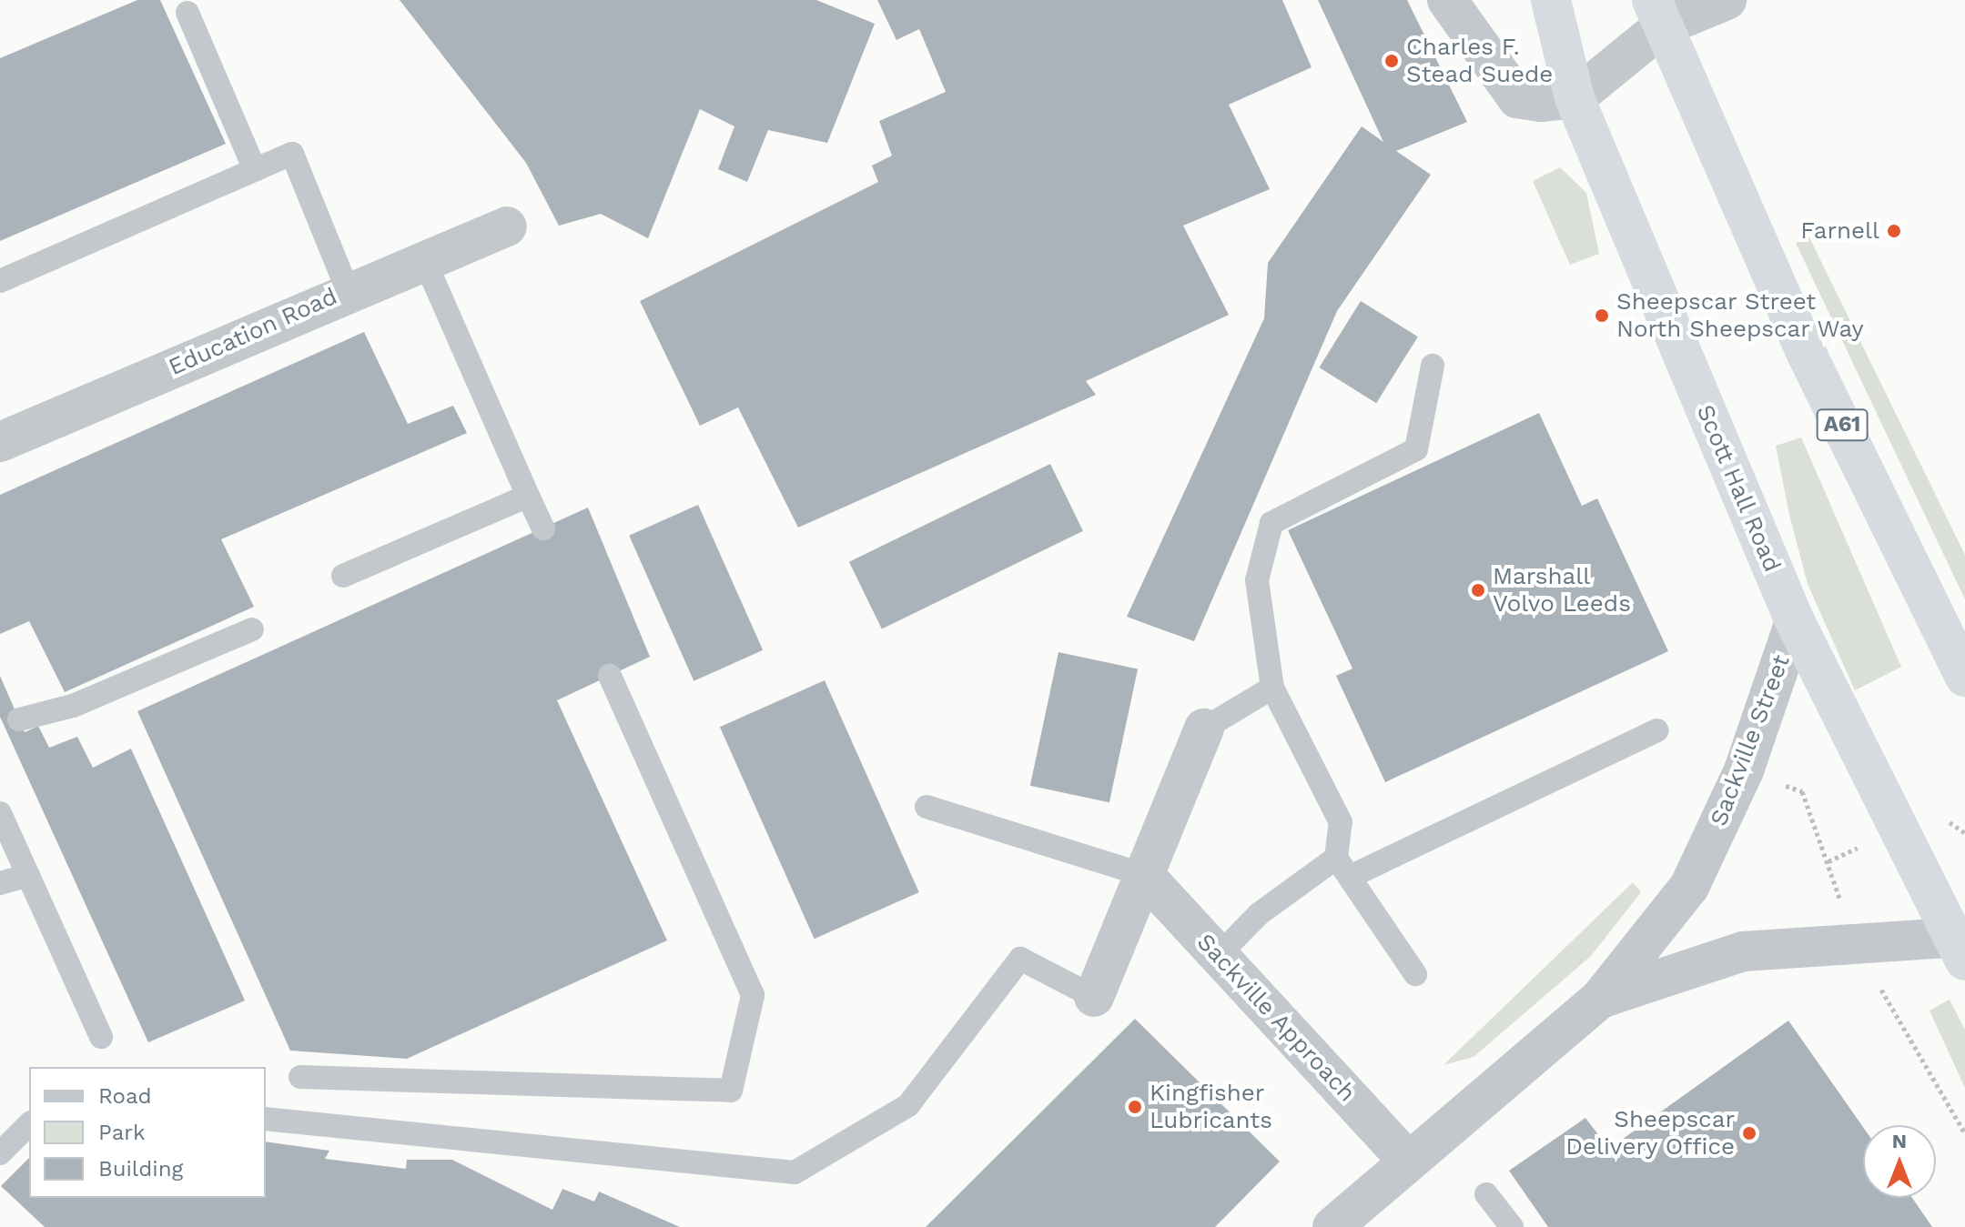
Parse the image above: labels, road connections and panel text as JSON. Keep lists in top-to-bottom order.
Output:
{
  "streets": {
    "highway": ["A61", "Scott Hall Road"],
    "street": ["Education Road", "Sackville Street", "Sackville Approach"]
  },
  "crossings": [
    ["Scott Hall Road", "Sackville Street"],
    ["Sackville Street", "Sackville Approach"]
  ],
  "places": [
    "Charles F. Stead Suede",
    "Farnell",
    "Sheepscar Street North Sheepscar Way",
    "Marshall Volvo Leeds",
    "Kingfisher Lubricants",
    "Sheepscar Delivery Office"
  ],
  "legend": ["Road", "Park", "Building"],
  "north": "top"
}
